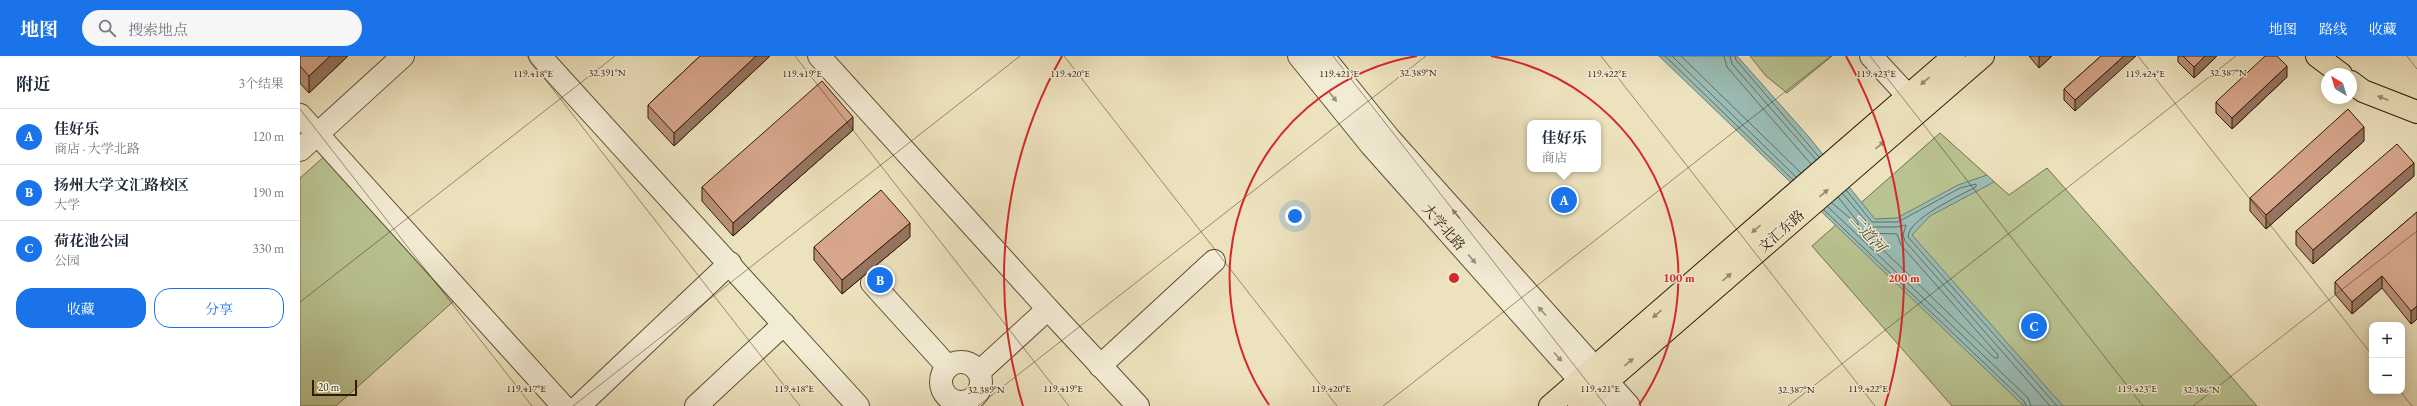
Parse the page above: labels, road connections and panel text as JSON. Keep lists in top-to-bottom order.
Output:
{
  "streets": {
    "main road": ["文汇东路"],
    "street": ["大学北路"]
  },
  "crossings": [
    ["大学北路", "文汇东路"]
  ],
  "water": ["二道河"],
  "scale_bar": "20 m",
  "north": "top left",
  "page": {
    "header": "地图",
    "search": "搜索地点",
    "nav": ["地图", "路线", "收藏"],
    "heading": ["附近", "3个结果"],
    "list": [
      {
        "mark": "A",
        "name": "佳好乐",
        "note": "商店 · 大学北路",
        "value": "120 m"
      },
      {
        "mark": "B",
        "name": "扬州大学文汇路校区",
        "note": "大学",
        "value": "190 m"
      },
      {
        "mark": "C",
        "name": "荷花池公园",
        "note": "公园",
        "value": "330 m"
      }
    ],
    "popup": ["佳好乐", "商店"],
    "pins": ["A", "B", "C"],
    "buttons": ["收藏", "分享"],
    "map_buttons": ["+", "−"],
    "scale": "20 m"
  },
  "coordinates": [
    "32.391°N",
    "32.389°N",
    "32.387°N",
    "119.418°E",
    "119.419°E",
    "119.420°E",
    "119.421°E",
    "119.422°E",
    "119.423°E",
    "119.424°E",
    "119.417°E",
    "32.386°N"
  ],
  "rings": ["100 m", "200 m"]
}
